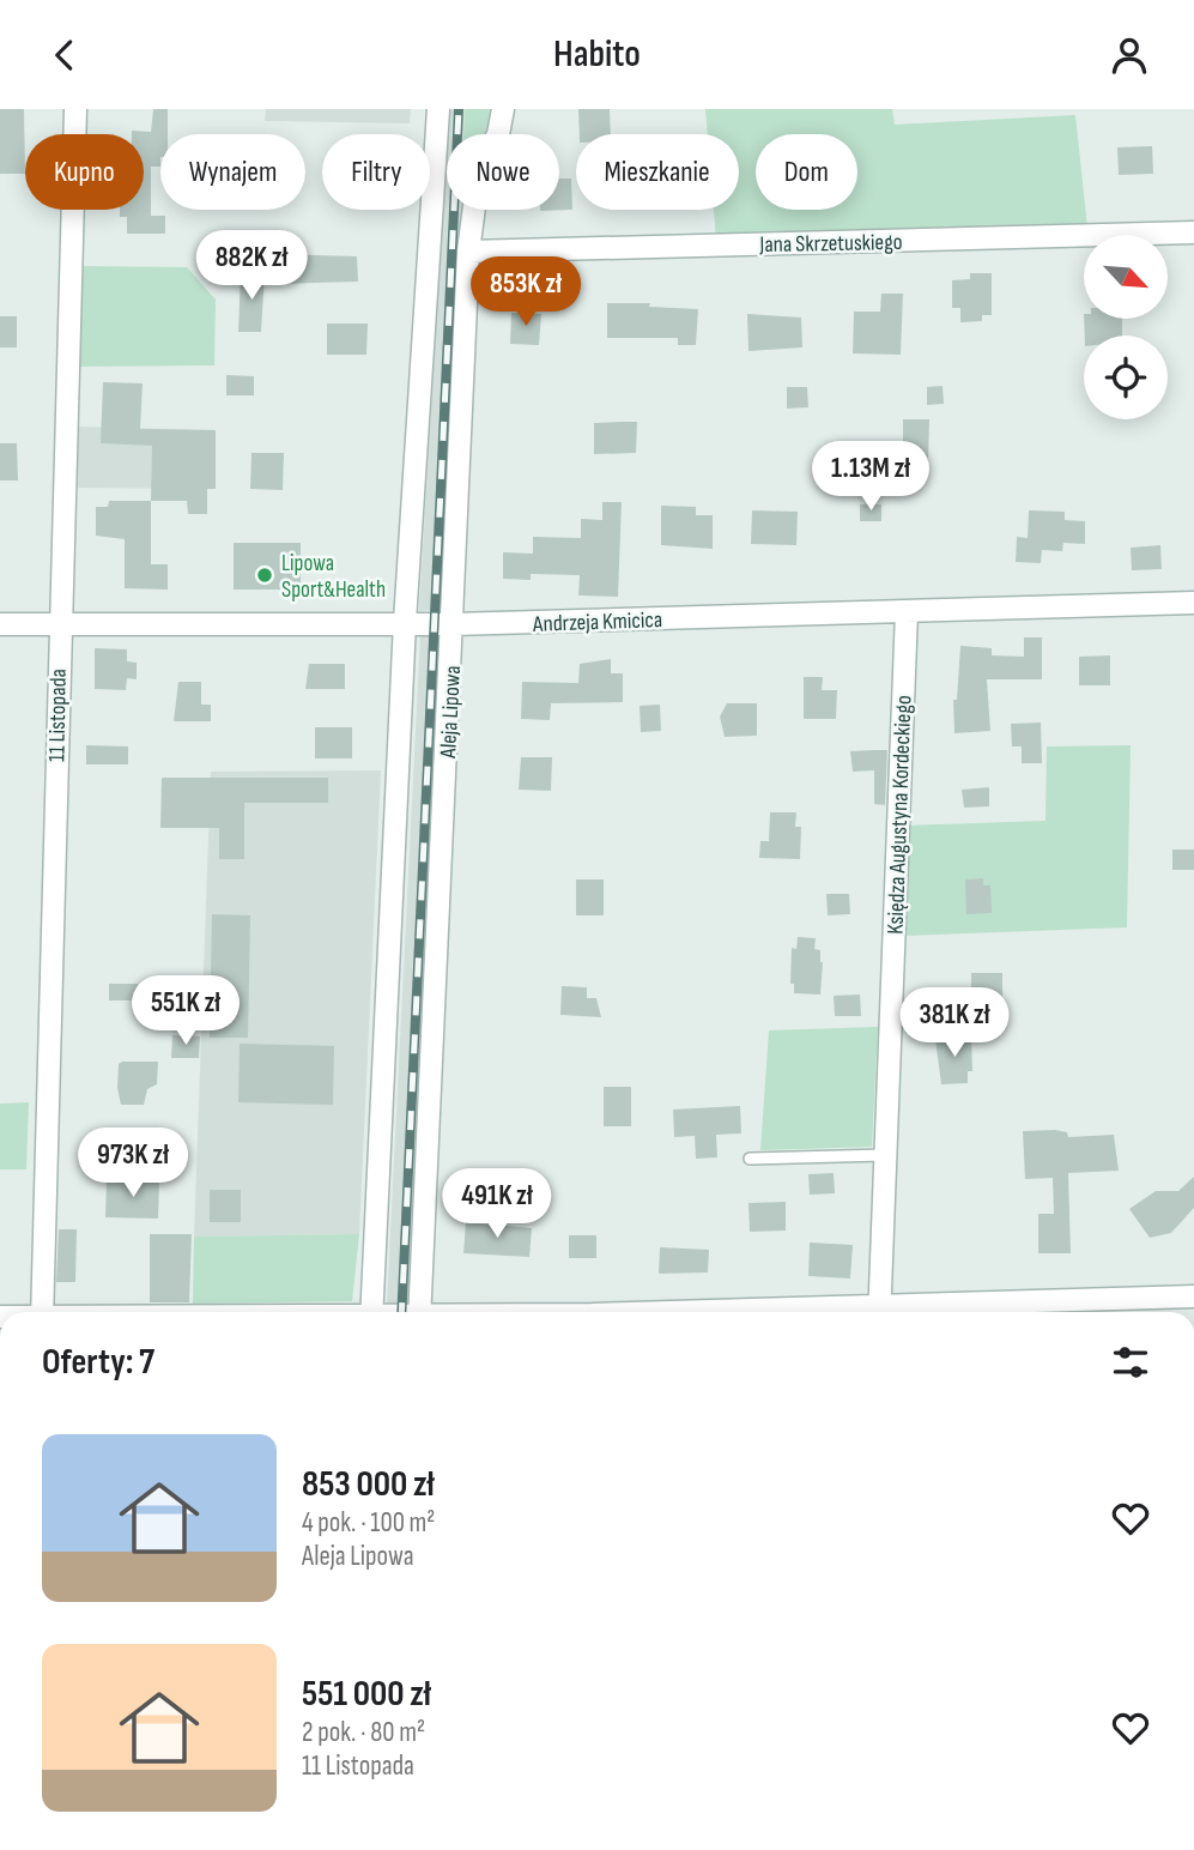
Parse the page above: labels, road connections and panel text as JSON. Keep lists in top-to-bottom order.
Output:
{
  "streets": {
    "street": [
      "Jana Skrzetuskiego",
      "Andrzeja Kmicica",
      "Aleja Lipowa",
      "11 Listopada",
      "Księdza Augustyna Kordeckiego"
    ]
  },
  "crossings": [
    ["Jana Skrzetuskiego", "Aleja Lipowa"],
    ["Andrzeja Kmicica", "Aleja Lipowa"],
    ["Andrzeja Kmicica", "11 Listopada"],
    ["Andrzeja Kmicica", "Księdza Augustyna Kordeckiego"]
  ],
  "places": ["Lipowa Sport&Health"],
  "north": "bottom right",
  "page": {
    "header": "Habito",
    "chip": [
      "Kupno",
      "Wynajem",
      "Filtry",
      "Nowe",
      "Mieszkanie",
      "Dom"
    ],
    "price": [
      "882K zł",
      "853K zł",
      "1.13M zł",
      "551K zł",
      "381K zł",
      "973K zł",
      "491K zł"
    ],
    "heading": "Oferty: 7",
    "list": [
      {
        "name": "853 000 zł",
        "note": "4 pok. · 100 m² · Aleja Lipowa"
      },
      {
        "name": "551 000 zł",
        "note": "2 pok. · 80 m² · 11 Listopada"
      }
    ]
  }
}
